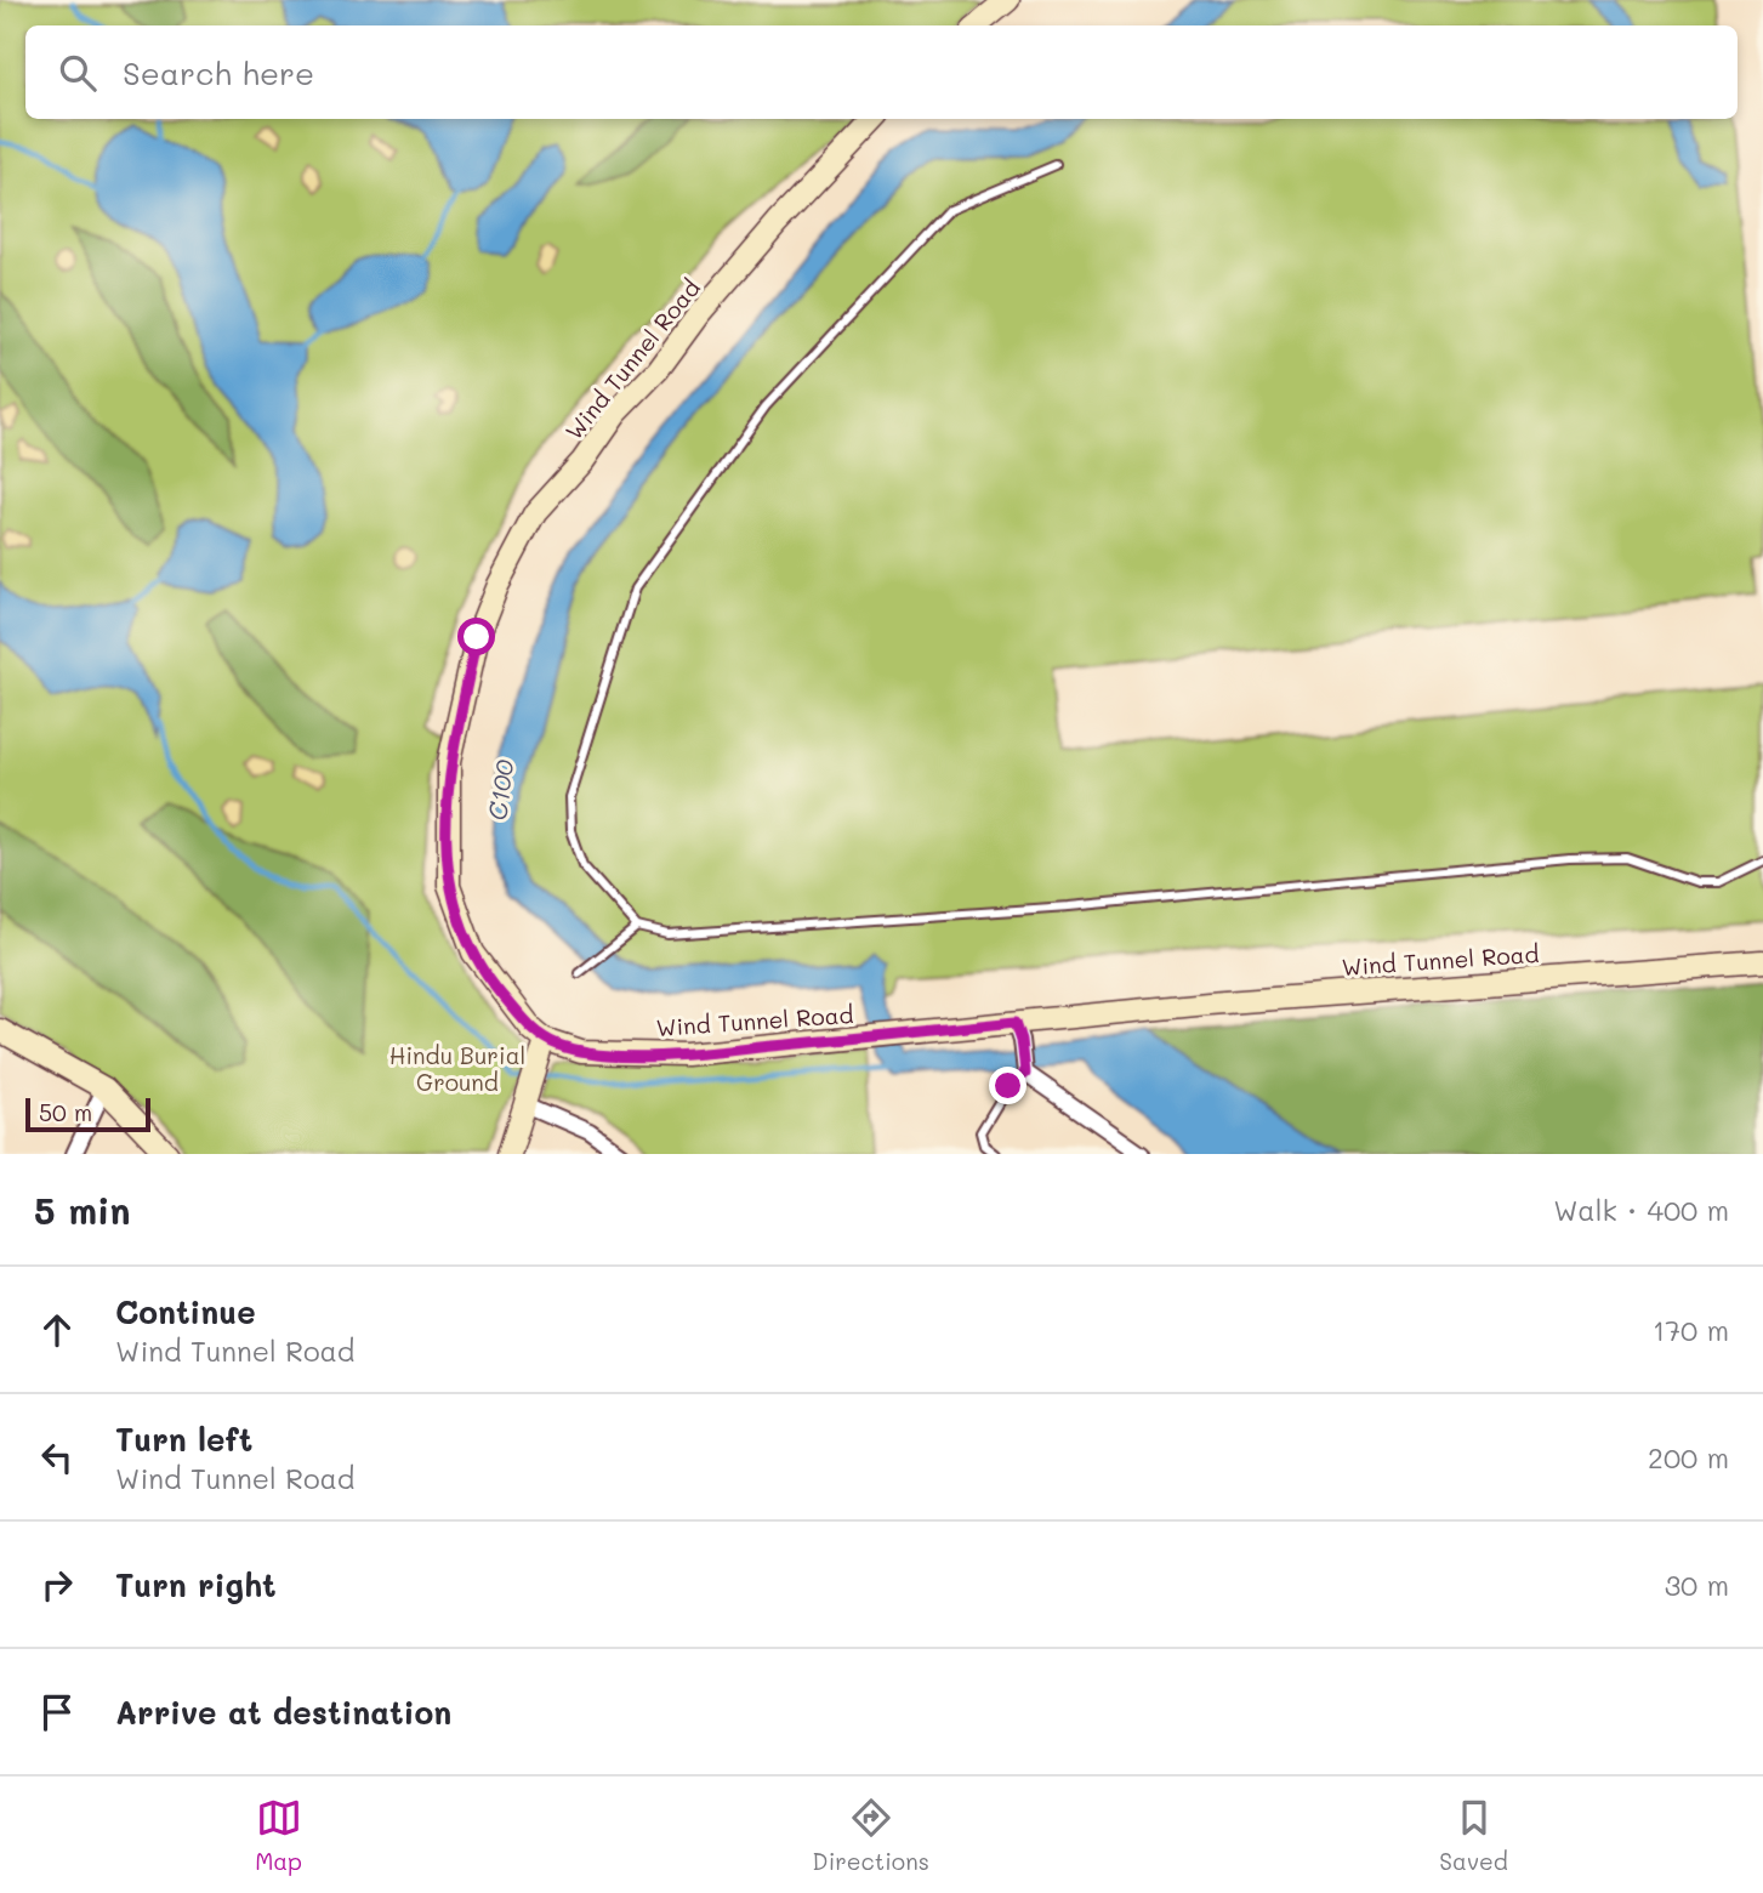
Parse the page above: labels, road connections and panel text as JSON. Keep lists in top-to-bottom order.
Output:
{
  "streets": {
    "street": ["Wind Tunnel Road"]
  },
  "water": ["C100"],
  "parks": ["Hindu Burial Ground"],
  "scale_bar": "50 m",
  "page": {
    "search": "Search here",
    "scale": "50 m",
    "heading": ["5 min", "Walk · 400 m"],
    "list": [
      ["Continue", "Wind Tunnel Road", "170 m"],
      ["Turn left", "Wind Tunnel Road", "200 m"],
      ["Turn right", "30 m"],
      "Arrive at destination"
    ],
    "nav": ["Map", "Directions", "Saved"]
  }
}
